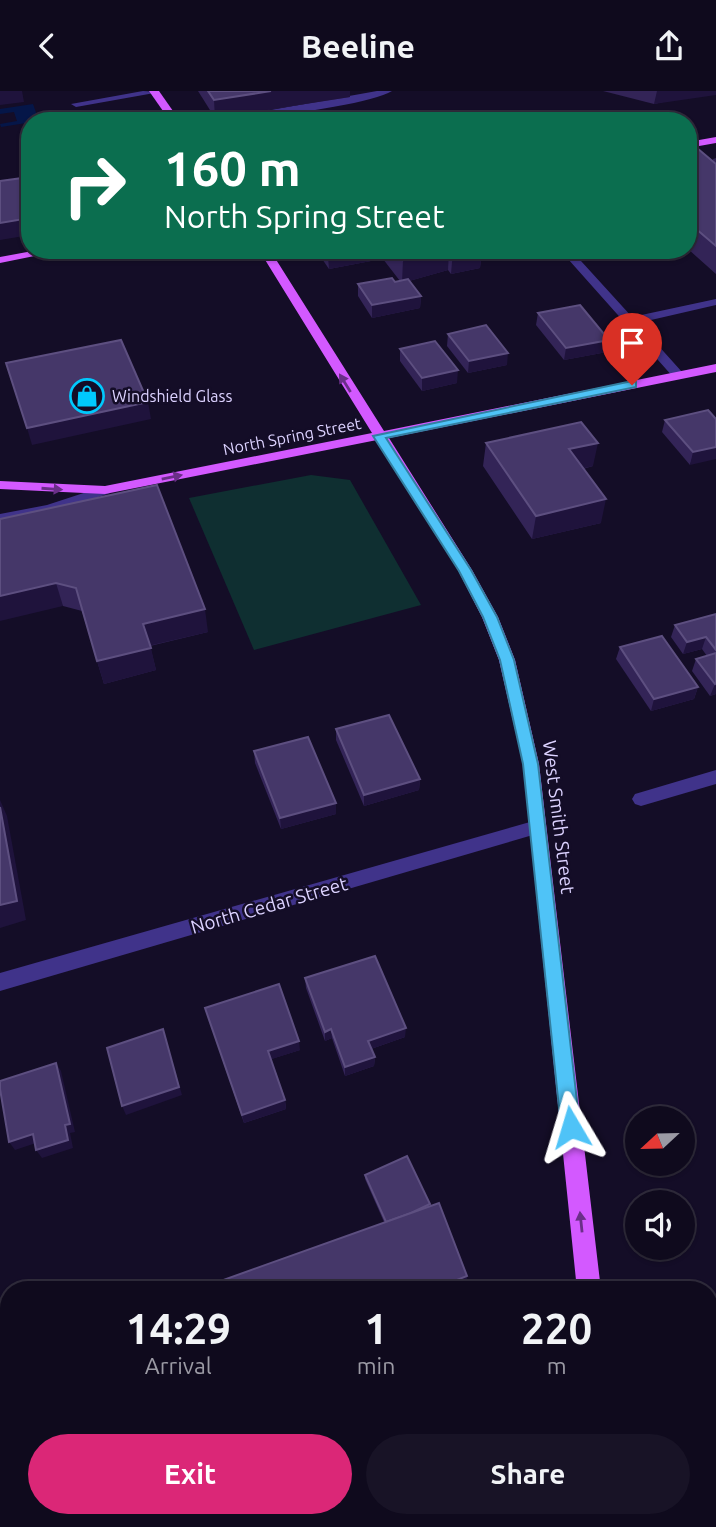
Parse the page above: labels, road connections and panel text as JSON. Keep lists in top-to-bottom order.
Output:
{
  "streets": {
    "main road": ["North Spring Street", "West Smith Street"],
    "street": ["North Cedar Street"]
  },
  "crossings": [
    ["North Spring Street", "West Smith Street"],
    ["West Smith Street", "North Cedar Street"]
  ],
  "one_way": ["North Spring Street", "West Smith Street"],
  "places": {
    "shop": ["Windshield Glass"]
  },
  "north": "left",
  "page": {
    "header": "Beeline",
    "turn": ["160 m", "North Spring Street"],
    "eta": [
      "14:29",
      "Arrival",
      "1",
      "min",
      "220",
      "m"
    ],
    "buttons": ["Exit", "Share"]
  }
}
